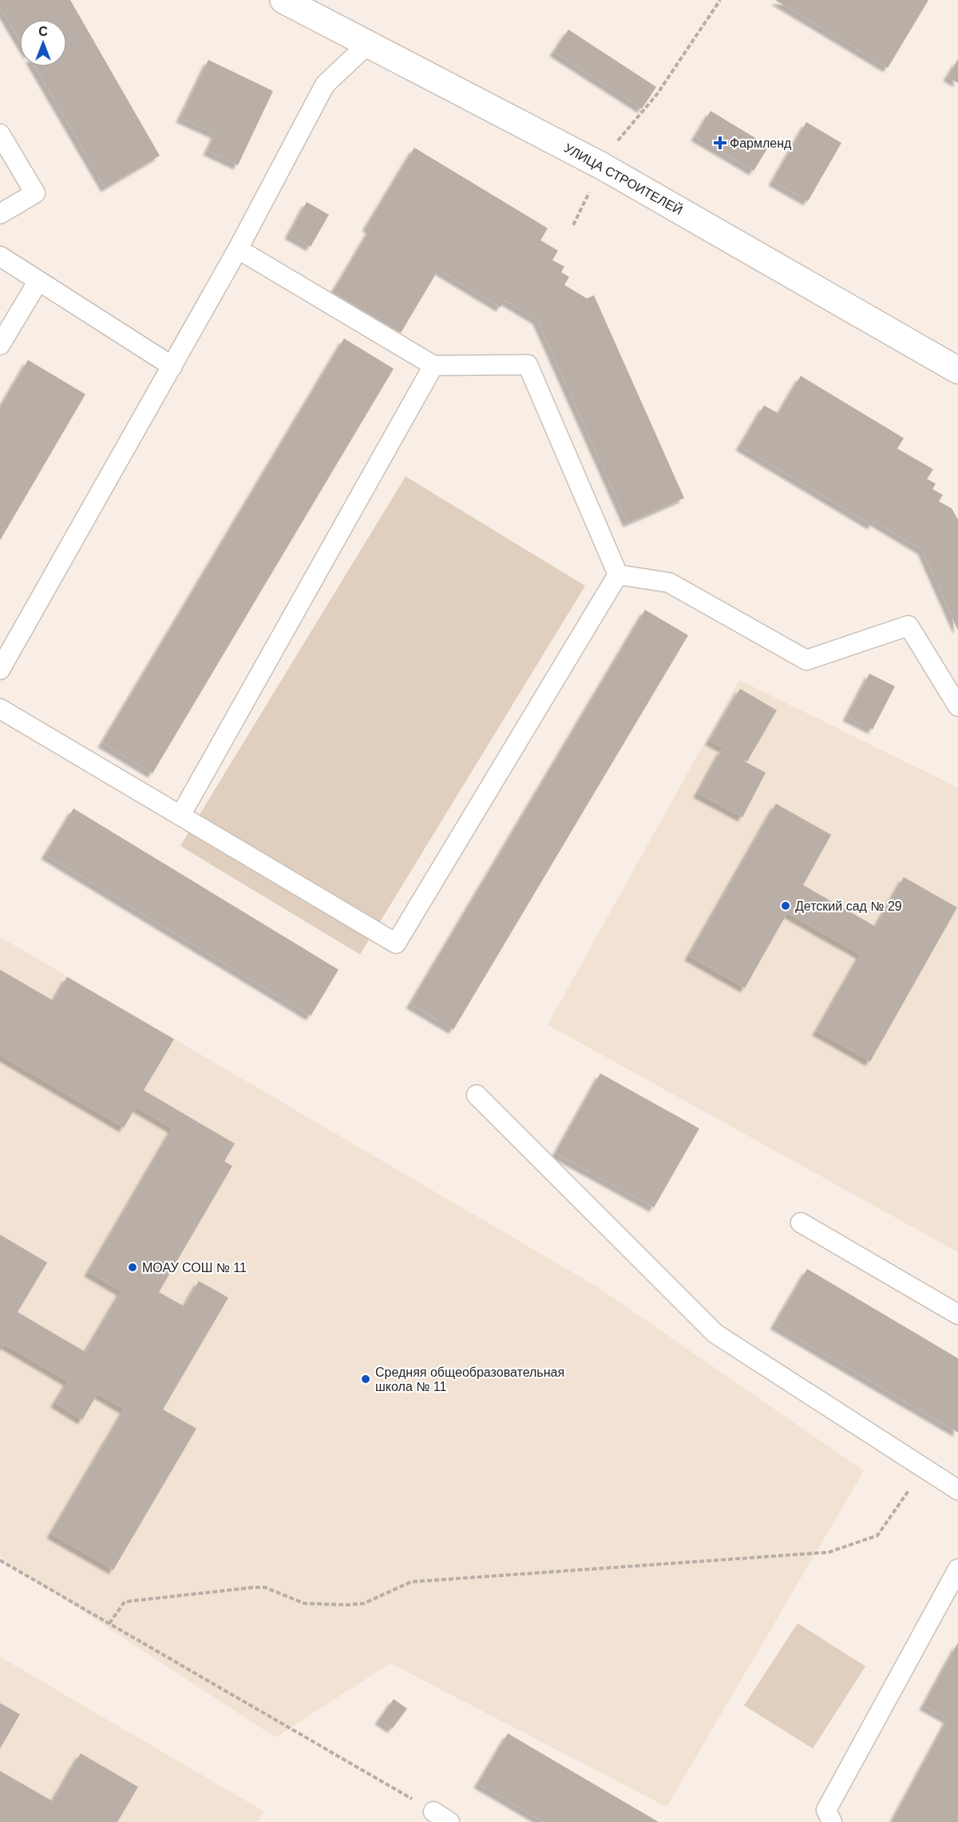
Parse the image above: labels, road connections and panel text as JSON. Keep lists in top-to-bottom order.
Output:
{
  "streets": {
    "main road": ["УЛИЦА СТРОИТЕЛЕЙ"]
  },
  "places": {
    "health": ["Фармленд"],
    "other": ["Детский сад № 29", "МОАУ СОШ № 11", "Средняя общеобразовательная школа № 11"]
  },
  "north": "top"
}
